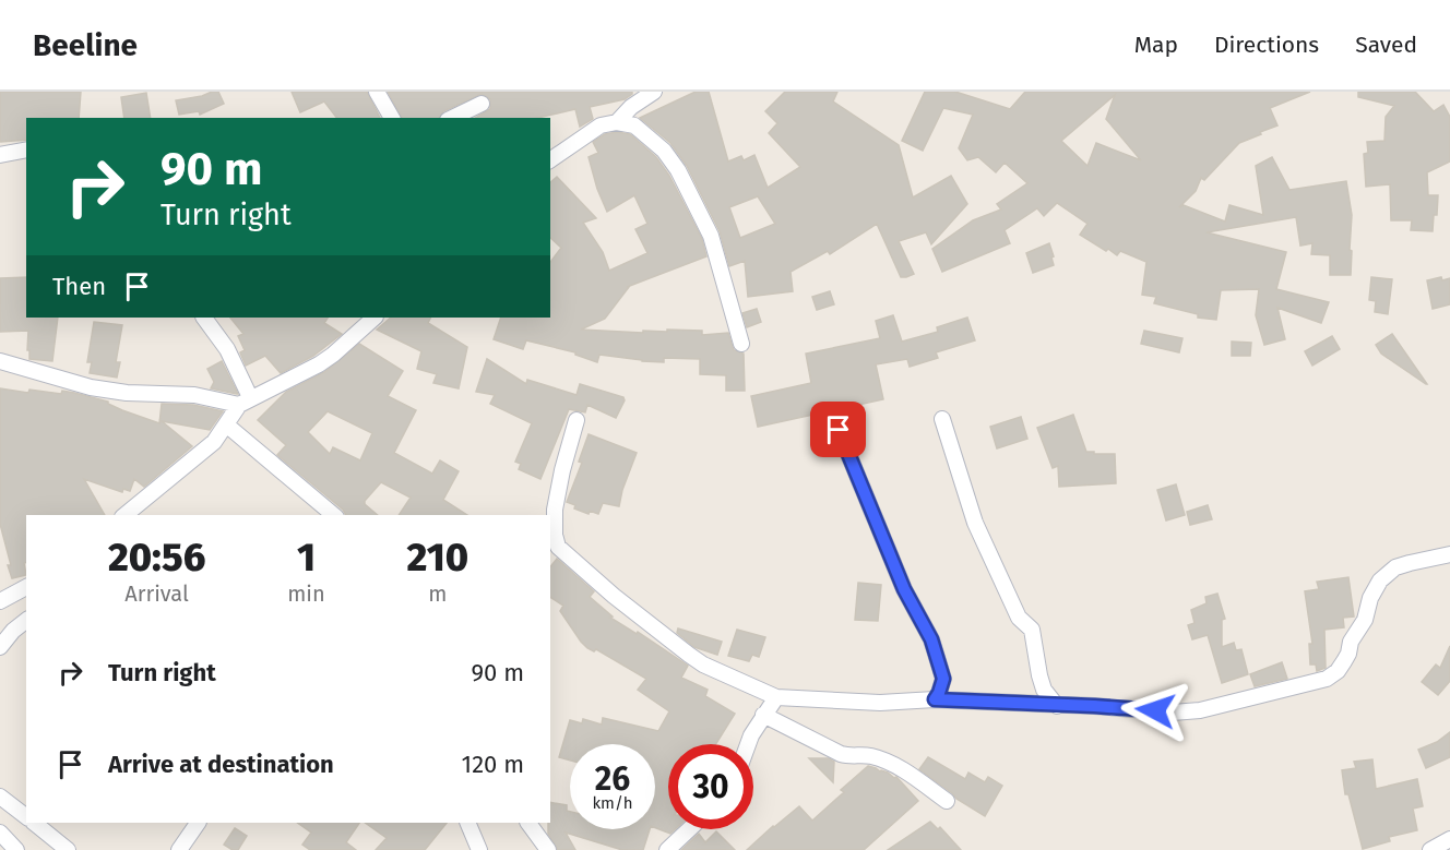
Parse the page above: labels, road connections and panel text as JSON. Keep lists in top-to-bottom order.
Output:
{
  "page": {
    "header": "Beeline",
    "nav": ["Map", "Directions", "Saved"],
    "turn": ["90 m", "Turn right"],
    "then": "Then",
    "eta": [
      "20:56",
      "Arrival",
      "1",
      "min",
      "210",
      "m"
    ],
    "list": [
      {
        "name": "Turn right",
        "value": "90 m"
      },
      {
        "name": "Arrive at destination",
        "value": "120 m"
      }
    ],
    "speed": "26 km/h",
    "limit": "30"
  }
}
